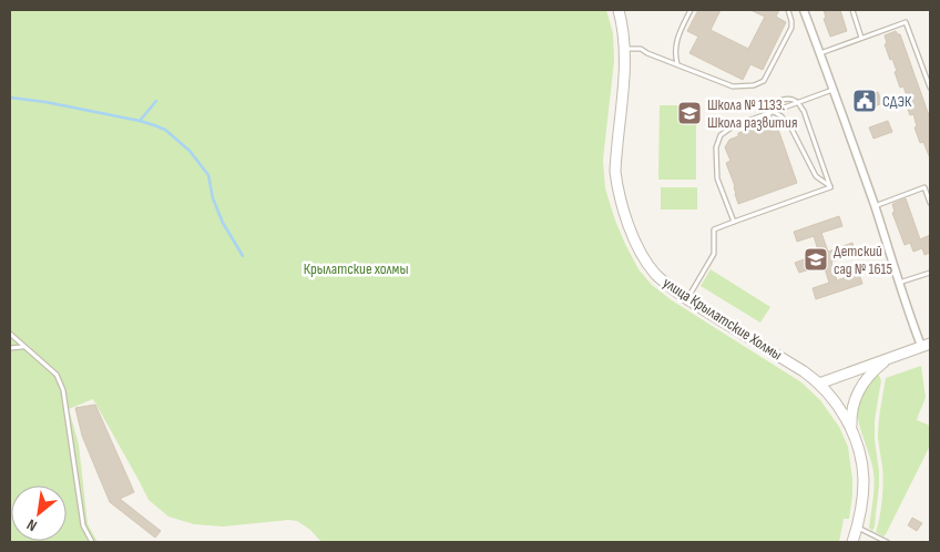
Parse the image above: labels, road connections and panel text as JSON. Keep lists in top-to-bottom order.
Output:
{
  "streets": {
    "street": ["улица Крылатские Холмы"]
  },
  "parks": ["Крылатские холмы"],
  "places": {
    "public building": ["СДЭК"],
    "school or university": ["Школа № 1133. Школа развития", "Детский сад № 1615"]
  },
  "north": "bottom left"
}
